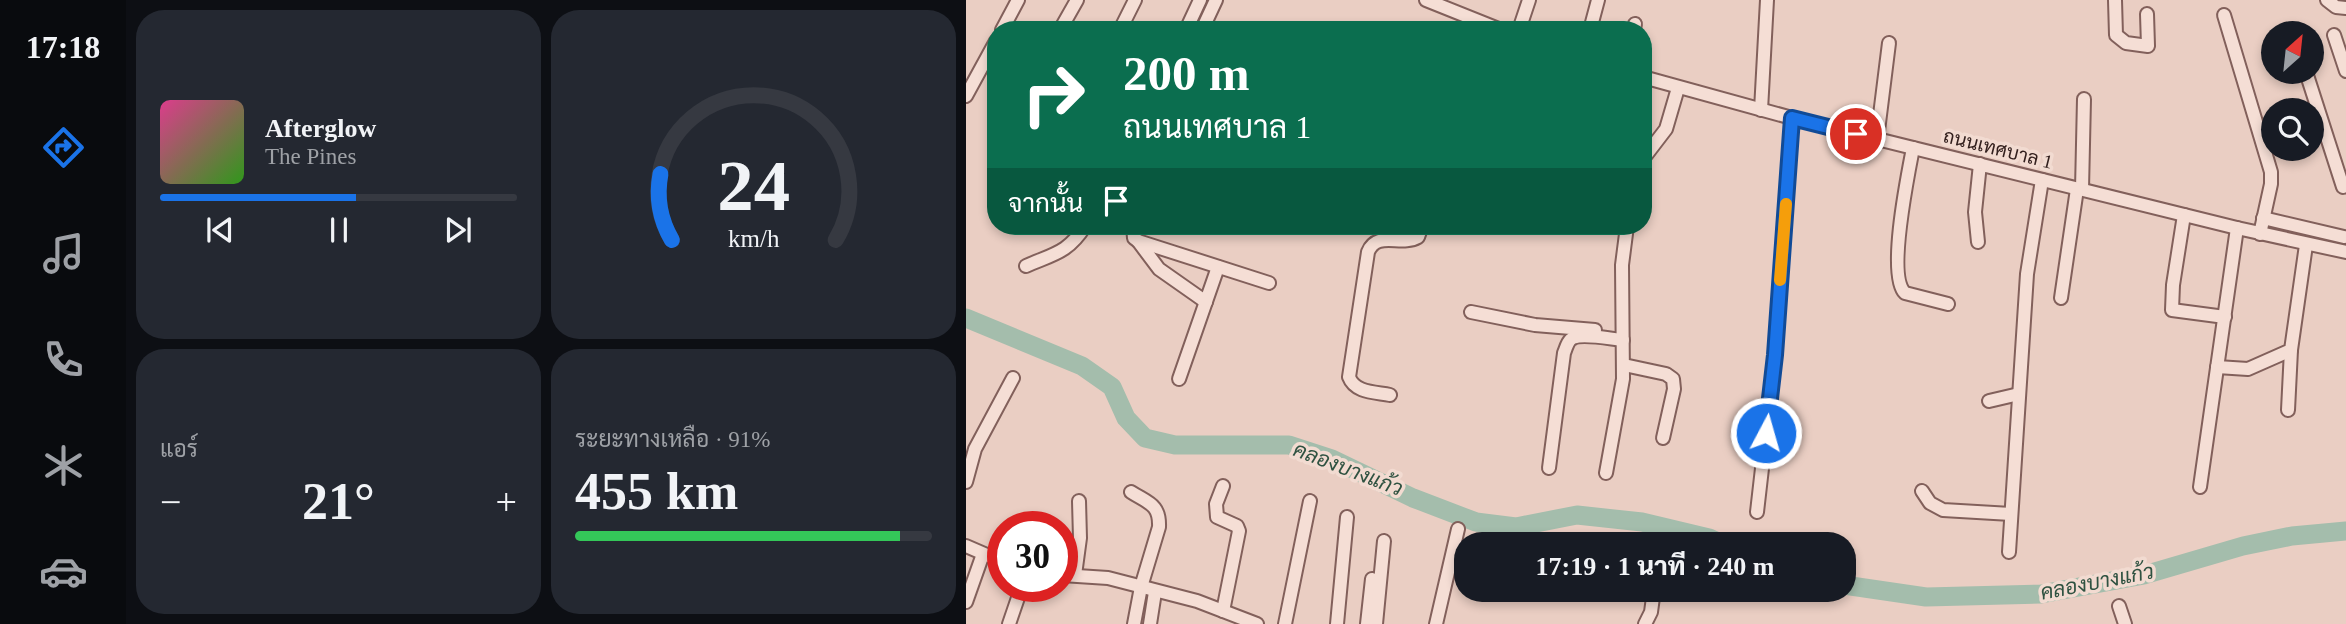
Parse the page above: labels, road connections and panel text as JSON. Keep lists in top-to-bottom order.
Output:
{
  "streets": {
    "street": ["ถนนเทศบาล 1"]
  },
  "water": ["คลองบางแก้ว"],
  "north": "top right",
  "page": {
    "tabs": "17:18",
    "turn": ["200 m", "ถนนเทศบาล 1"],
    "song": ["Afterglow", "The Pines"],
    "then": "จากนั้น",
    "tile": [
      "แอร์",
      ["ระยะทางเหลือ · 91%", "455 km"]
    ],
    "heat": ["−", "21°", "+"],
    "limit": "30",
    "trip": "17:19 · 1 นาที · 240 m",
    "gauge": ["24", "km/h"]
  }
}
